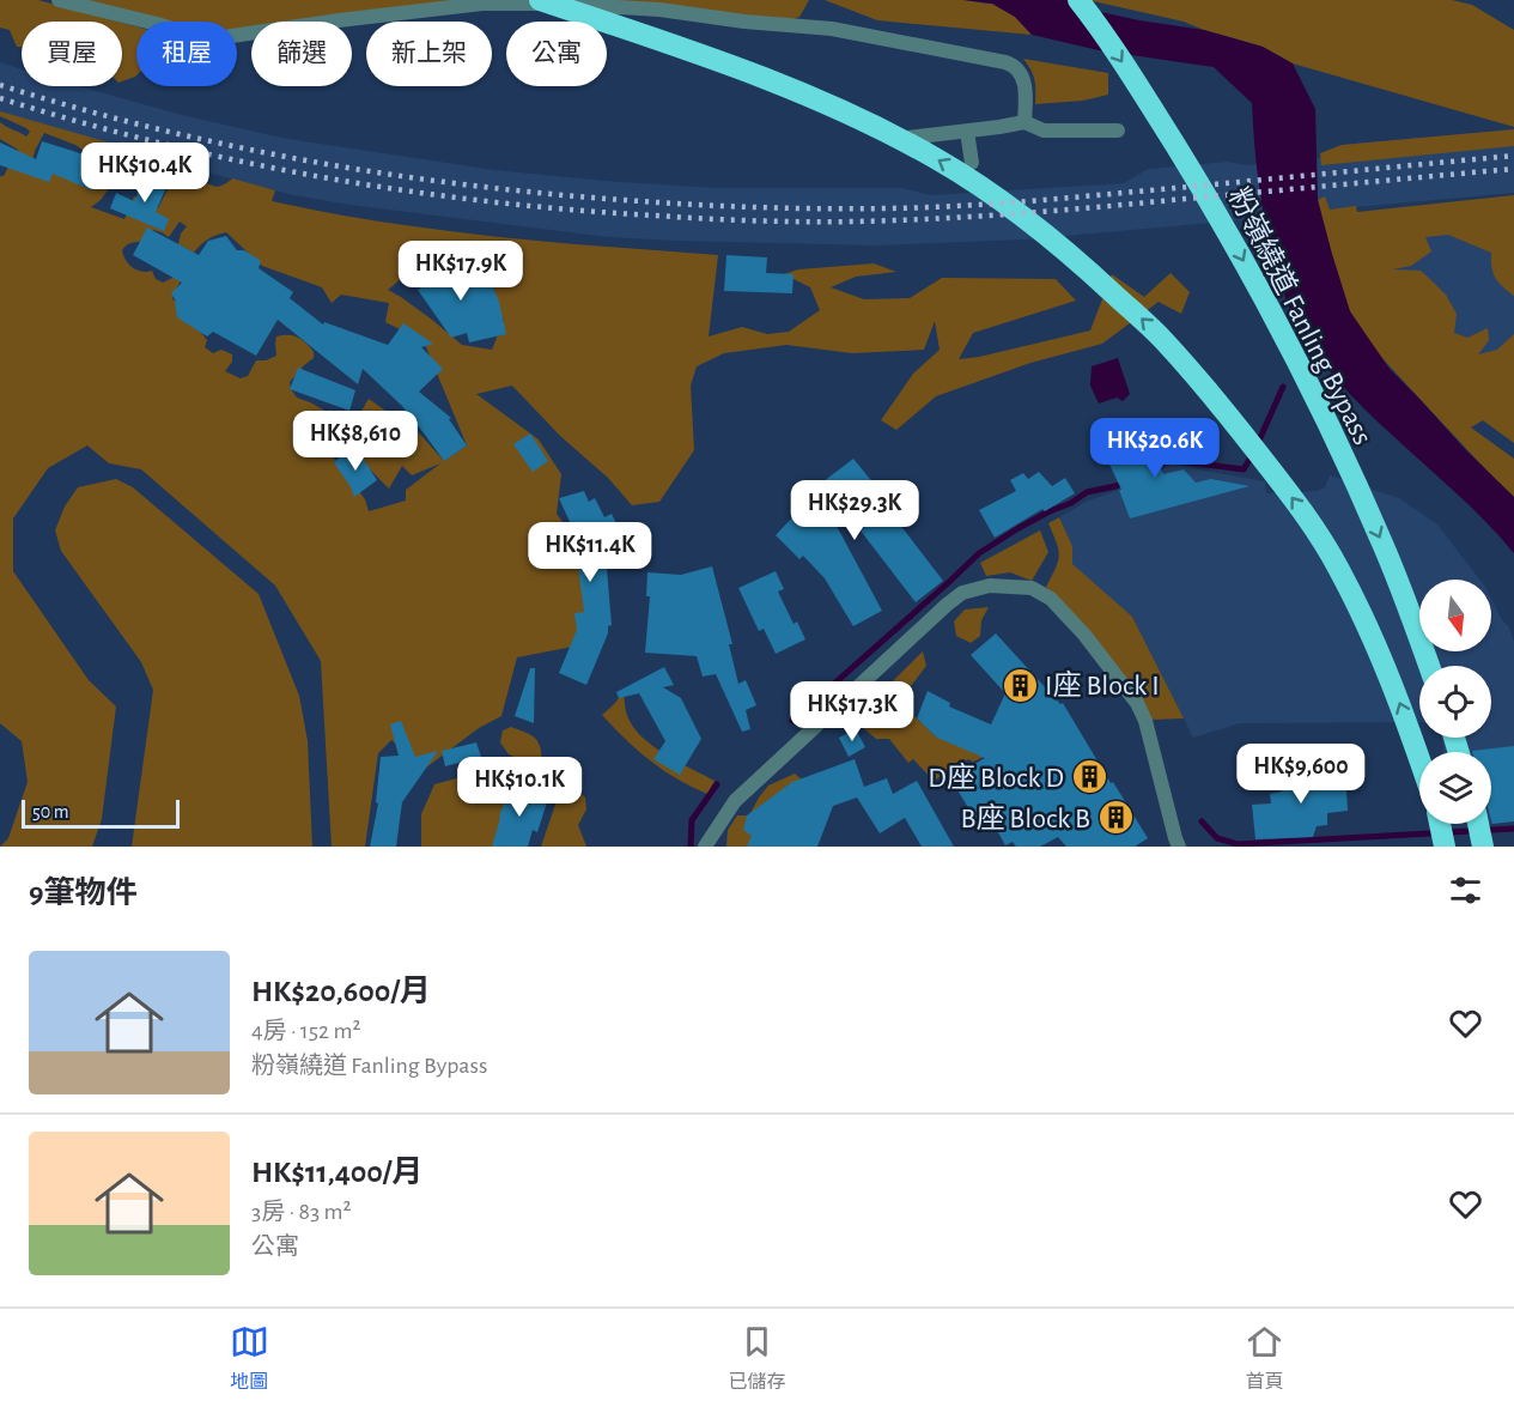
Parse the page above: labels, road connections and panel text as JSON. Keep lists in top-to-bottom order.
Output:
{
  "streets": {
    "highway": ["粉嶺繞道 Fanling Bypass"]
  },
  "one_way": ["粉嶺繞道 Fanling Bypass"],
  "places": {
    "building": ["I座 Block I", "D座 Block D", "B座 Block B"]
  },
  "scale_bar": "50 m",
  "north": "bottom",
  "page": {
    "chip": [
      "買屋",
      "租屋",
      "篩選",
      "新上架",
      "公寓"
    ],
    "price": [
      "HK$10.4K",
      "HK$17.9K",
      "HK$8,610",
      "HK$20.6K",
      "HK$29.3K",
      "HK$11.4K",
      "HK$17.3K",
      "HK$9,600",
      "HK$10.1K"
    ],
    "scale": "50 m",
    "heading": "9筆物件",
    "list": [
      {
        "name": "HK$20,600/月",
        "note": "4房 · 152 m² · 粉嶺繞道 Fanling Bypass"
      },
      {
        "name": "HK$11,400/月",
        "note": "3房 · 83 m² · 公寓"
      }
    ],
    "tabs": ["地圖", "已儲存", "首頁"]
  }
}
